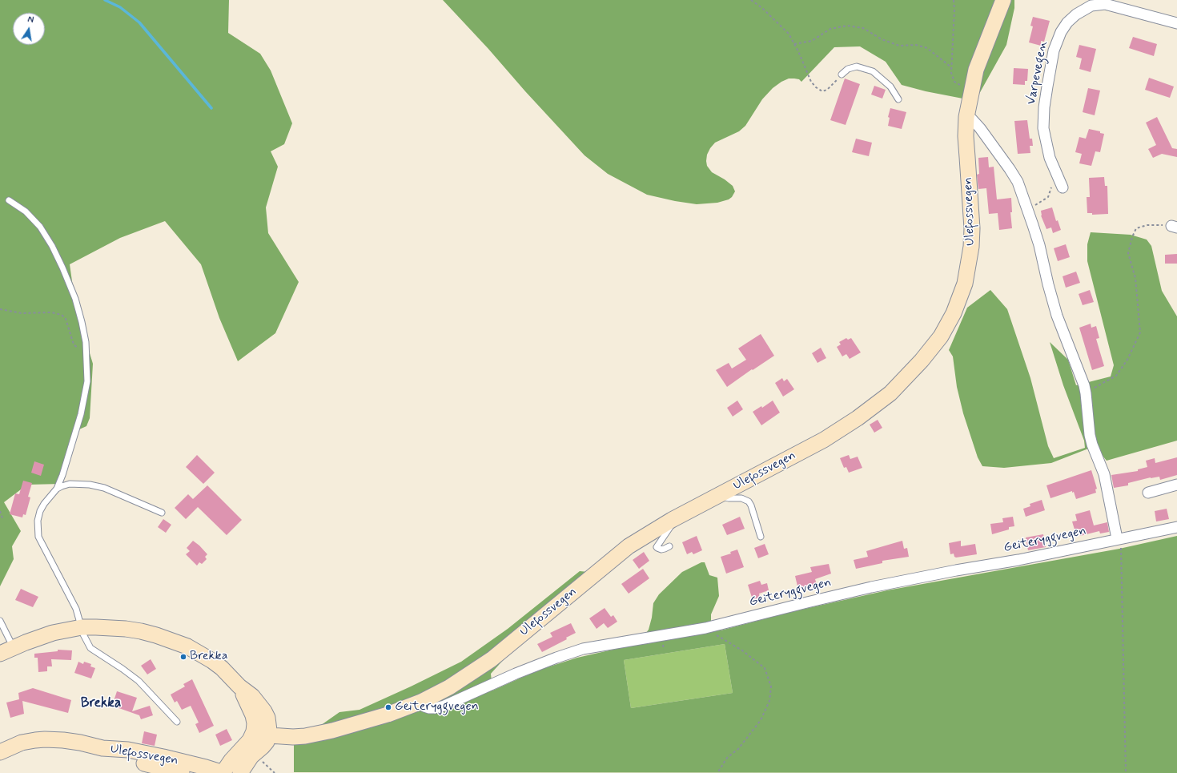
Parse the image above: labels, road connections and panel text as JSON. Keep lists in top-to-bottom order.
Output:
{
  "streets": {
    "street": ["Varpevegen", "Ulefossvegen", "Geiteryggvegen"]
  },
  "crossings": [
    ["Ulefossvegen", "Geiteryggvegen"]
  ],
  "districts": ["Brekka"],
  "places": ["Brekka", "Geiteryggvegen"],
  "north": "top"
}
